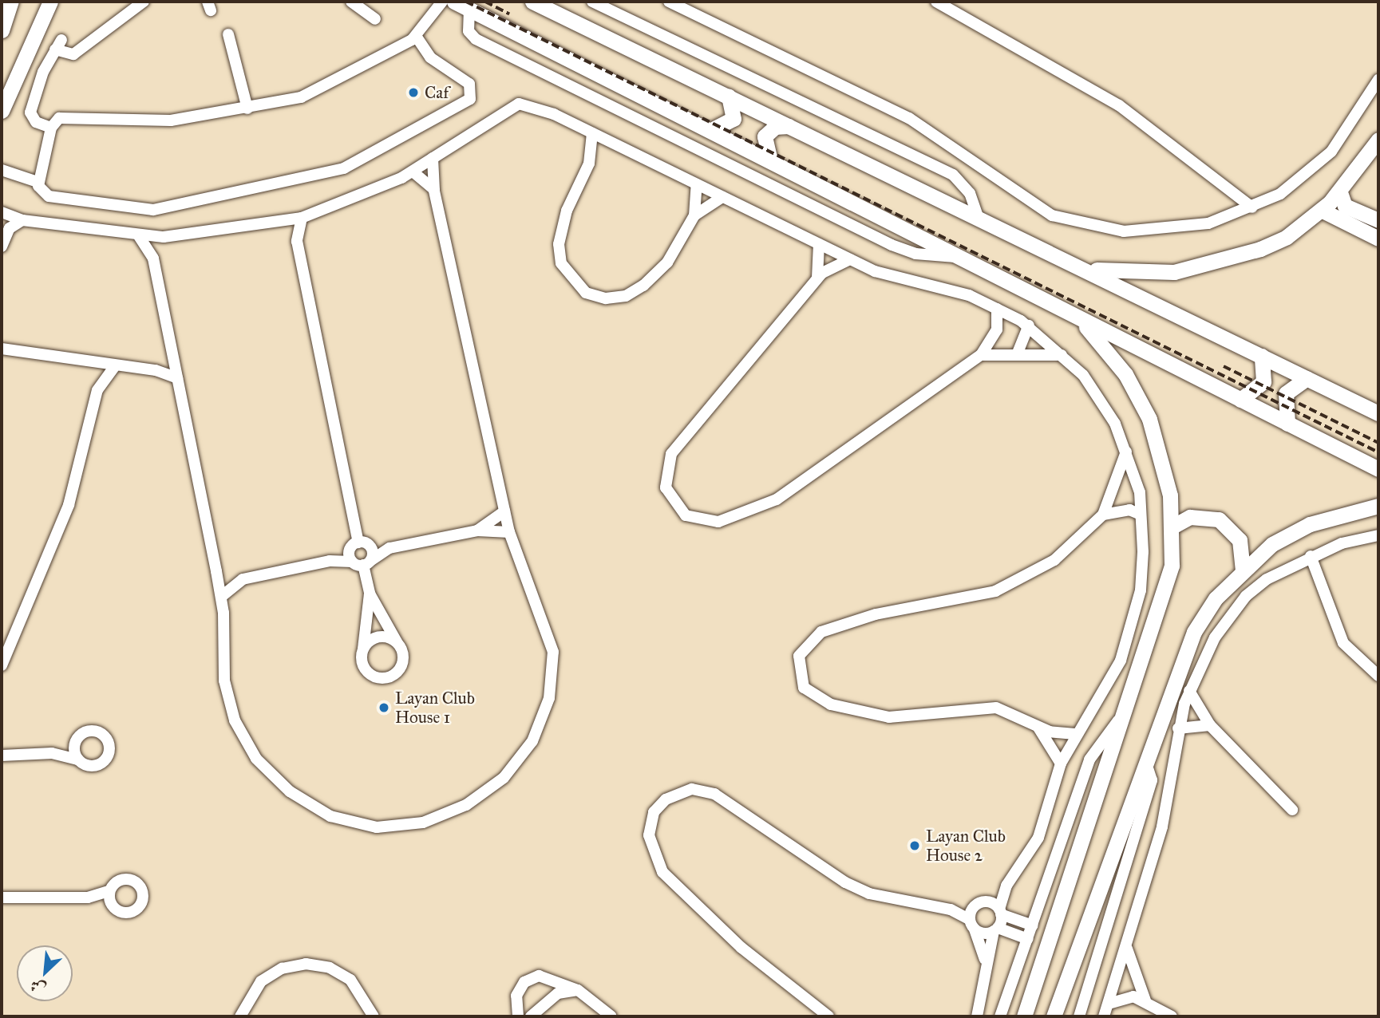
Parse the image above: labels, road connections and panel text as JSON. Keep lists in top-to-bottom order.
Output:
{
  "places": ["Caf", "Layan Club House 1", "Layan Club House 2"],
  "north": "bottom left"
}
